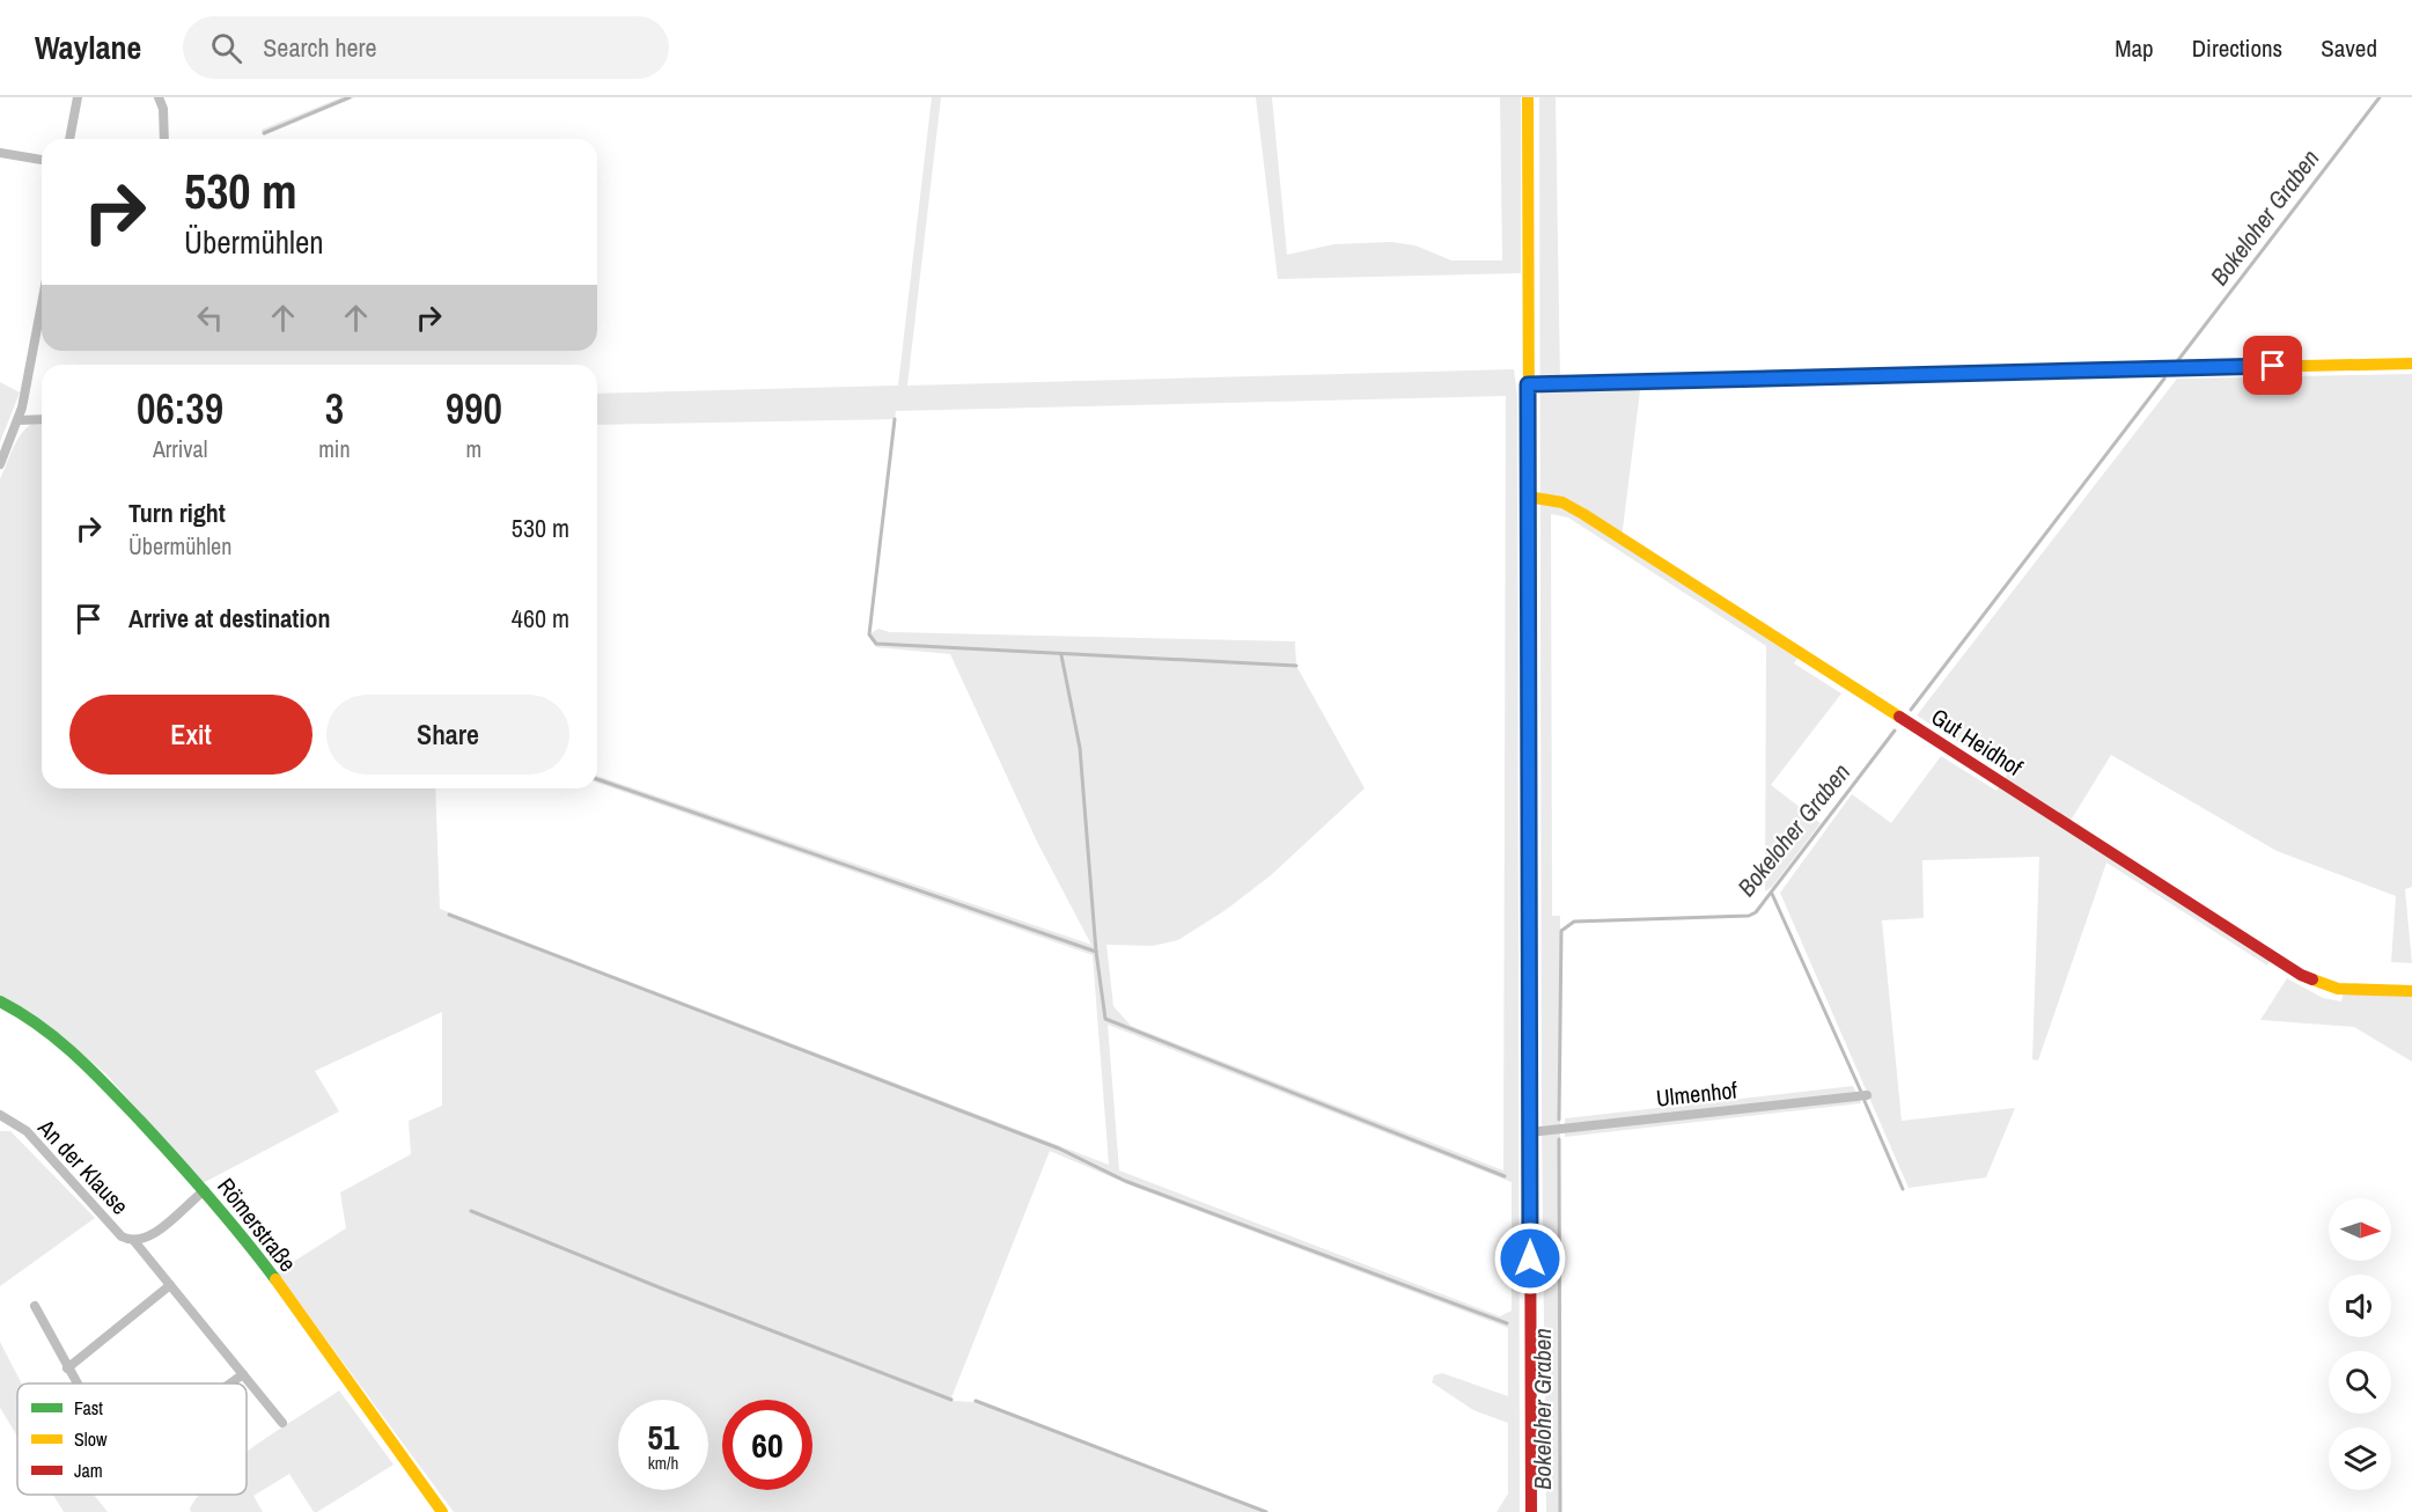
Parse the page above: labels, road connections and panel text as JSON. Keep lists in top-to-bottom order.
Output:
{
  "streets": {
    "street": [
      "Gut Heidhof",
      "Ulmenhof",
      "An der Klause",
      "Römerstraße"
    ]
  },
  "crossings": [
    ["An der Klause", "Römerstraße"]
  ],
  "water": ["Bokeloher Graben"],
  "legend": ["Fast", "Slow", "Jam"],
  "north": "right",
  "page": {
    "header": "Waylane",
    "search": "Search here",
    "nav": ["Map", "Directions", "Saved"],
    "turn": ["530 m", "Übermühlen"],
    "eta": [
      "06:39",
      "Arrival",
      "3",
      "min",
      "990",
      "m"
    ],
    "list": [
      {
        "name": "Turn right",
        "note": "Übermühlen",
        "value": "530 m"
      },
      {
        "name": "Arrive at destination",
        "value": "460 m"
      }
    ],
    "buttons": ["Exit", "Share"],
    "speed": "51 km/h",
    "limit": "60"
  }
}
